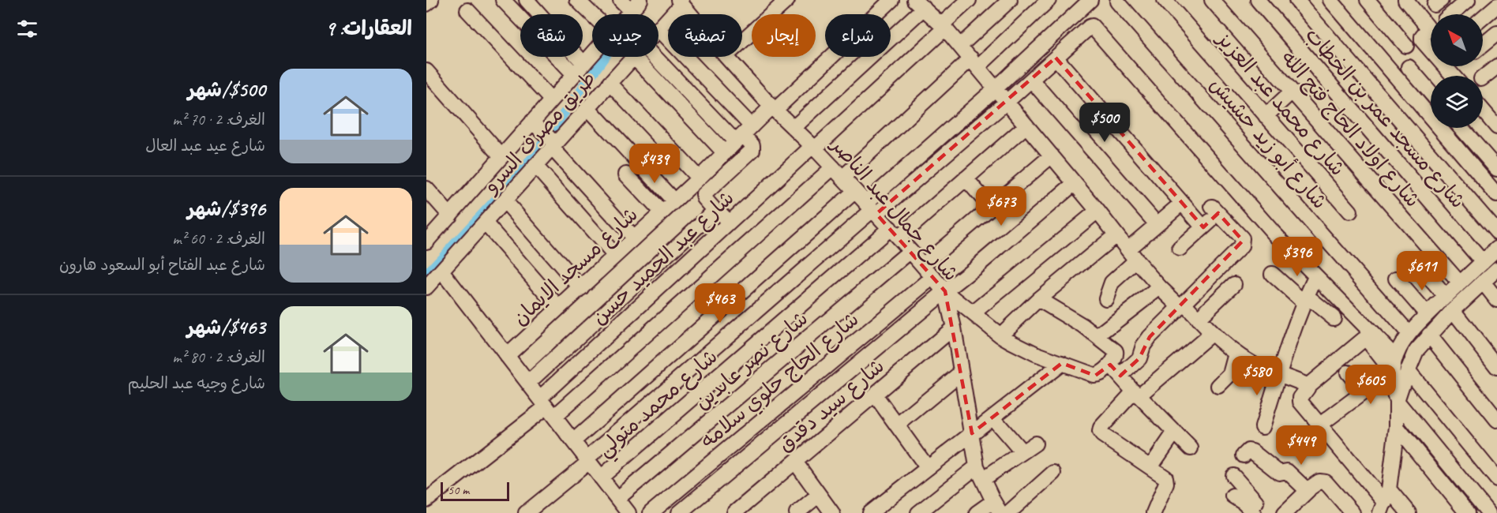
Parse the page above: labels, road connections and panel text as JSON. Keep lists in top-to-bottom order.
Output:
{
  "streets": {
    "street": [
      "شارع محمد عبد العزيز",
      "شارع مسجد عمر بن الخطاب",
      "شارع اولاد الحاج فتح الله",
      "طريق مصرف السرو",
      "شارع أبو زيد حشيش",
      "شارع جمال عبد الناصر",
      "شارع عبد الحميد حسن",
      "شارع مسجد الايمان",
      "شارع نصر عابدين",
      "شارع الحاج حلوي سلامه",
      "شارع محمد متولي",
      "شارع سيد دقدق"
    ]
  },
  "crossings": [
    ["طريق مصرف السرو", "شارع جمال عبد الناصر"],
    ["شارع جمال عبد الناصر", "شارع عبد الحميد حسن"],
    ["شارع جمال عبد الناصر", "شارع مسجد الايمان"],
    ["شارع جمال عبد الناصر", "شارع نصر عابدين"],
    ["شارع جمال عبد الناصر", "شارع الحاج حلوي سلامه"],
    ["شارع جمال عبد الناصر", "شارع محمد متولي"],
    ["شارع جمال عبد الناصر", "شارع سيد دقدق"]
  ],
  "scale_bar": "50 m",
  "north": "top left",
  "page": {
    "heading": "العقارات: 9",
    "chip": [
      "شراء",
      "إيجار",
      "تصفية",
      "جديد",
      "شقة"
    ],
    "list": [
      {
        "name": "$500/شهر",
        "note": "الغرف: 2 · 70 m² · شارع عيد عبد العال"
      },
      {
        "name": "$396/شهر",
        "note": "الغرف: 2 · 60 m² · شارع عبد الفتاح أبو السعود هارون"
      },
      {
        "name": "$463/شهر",
        "note": "الغرف: 2 · 80 m² · شارع وجيه عبد الحليم"
      }
    ],
    "price": [
      "$500",
      "$439",
      "$673",
      "$396",
      "$611",
      "$463",
      "$580",
      "$605",
      "$449"
    ],
    "scale": "50 m"
  }
}
